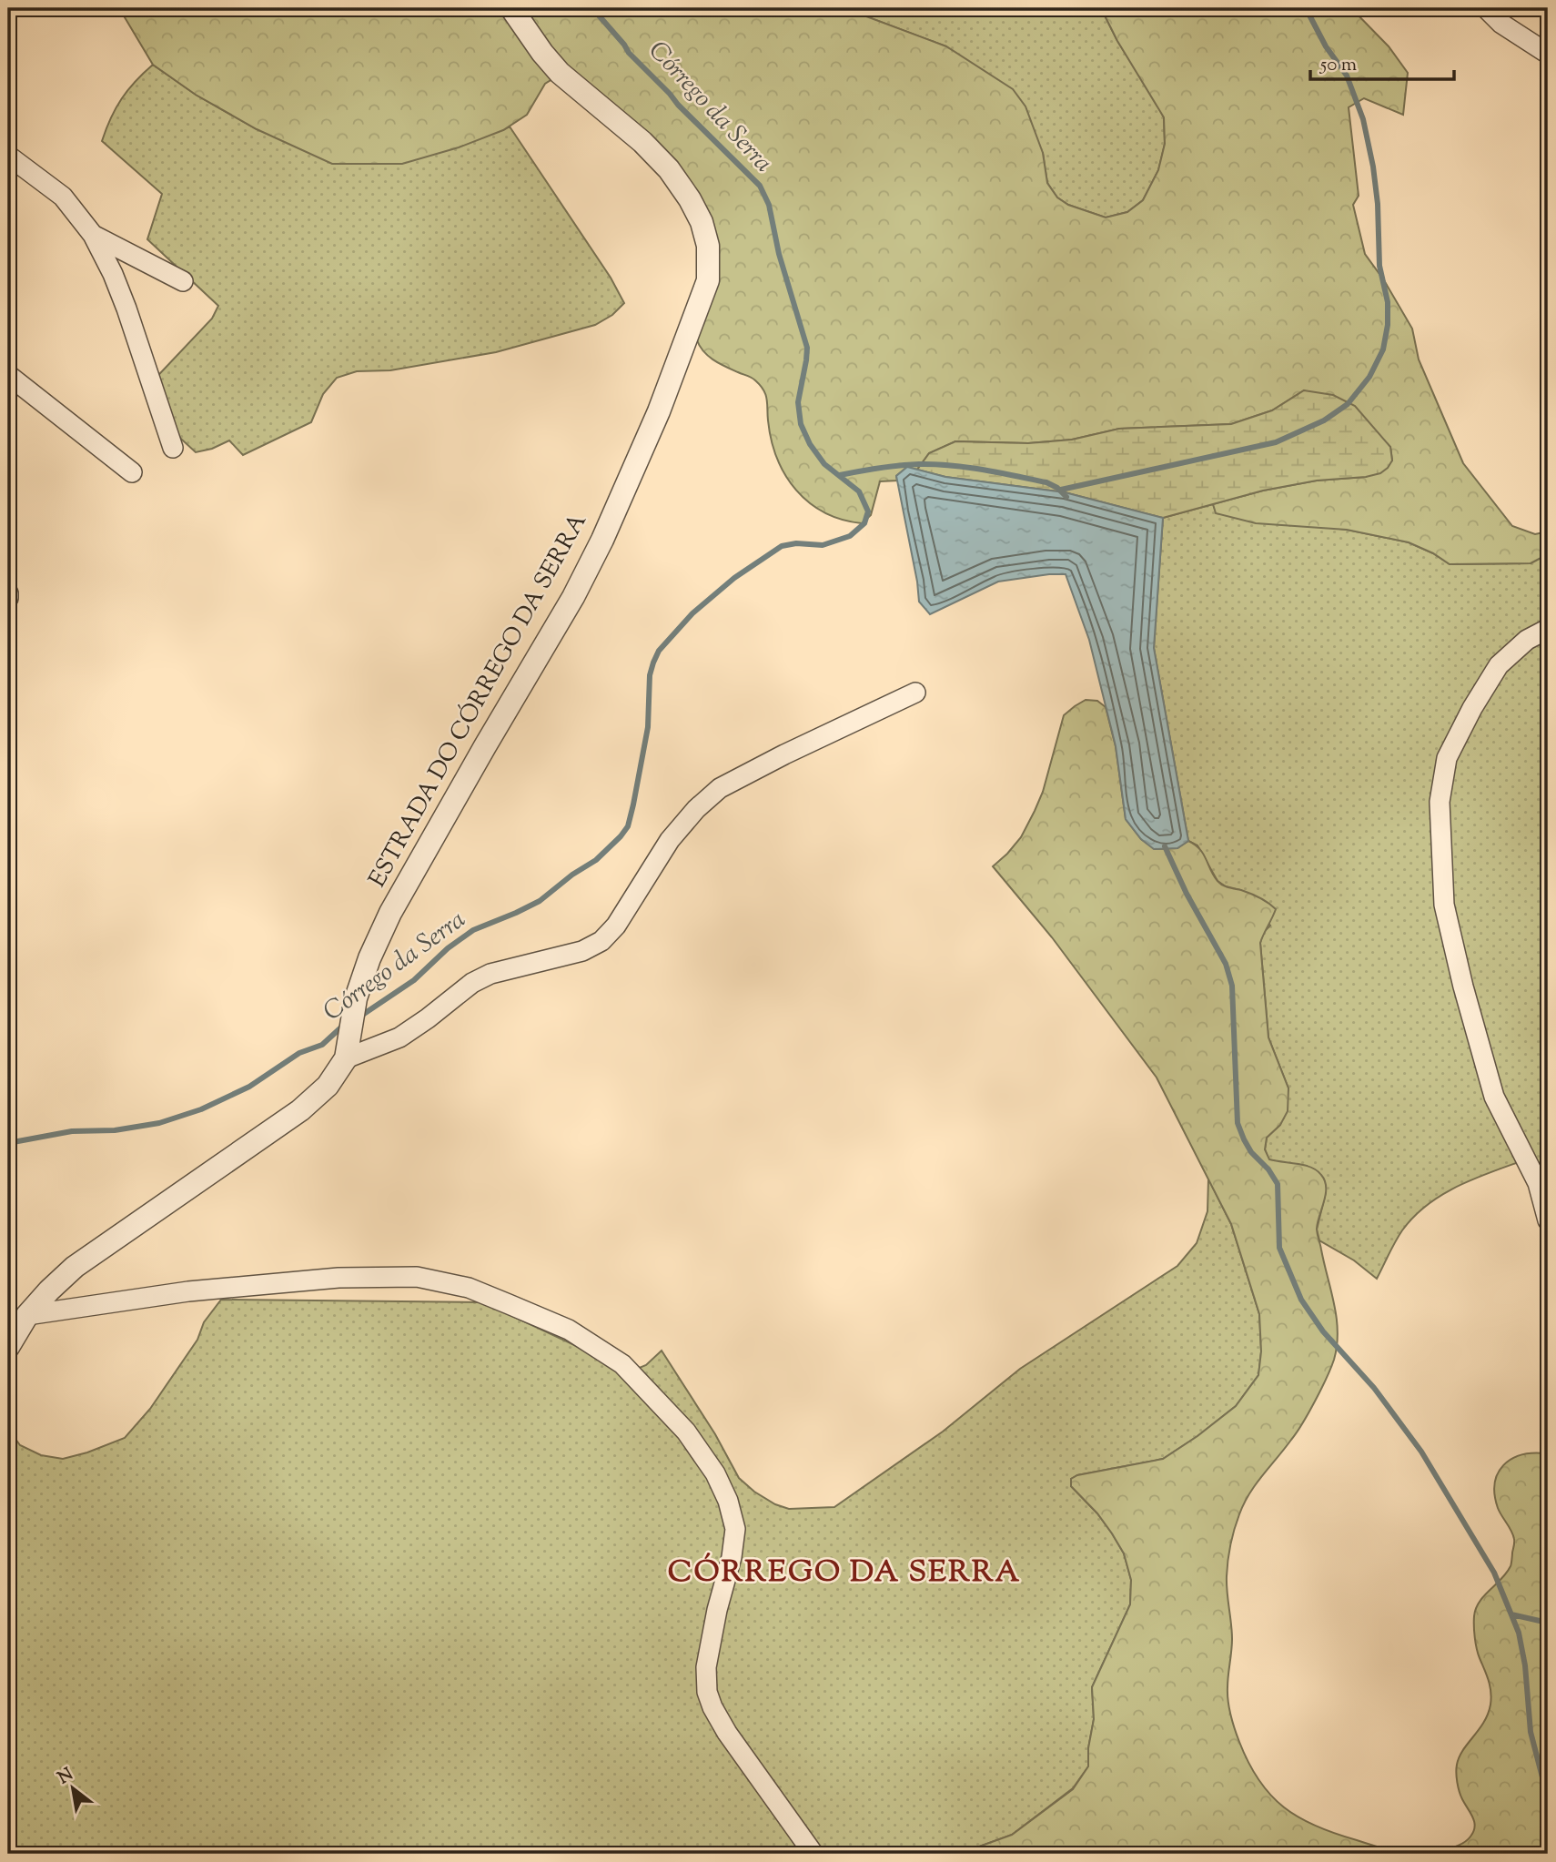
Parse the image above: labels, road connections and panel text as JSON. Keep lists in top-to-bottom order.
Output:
{
  "streets": {
    "street": ["ESTRADA DO CÓRREGO DA SERRA"]
  },
  "districts": ["CÓRREGO DA SERRA"],
  "water": ["Córrego da Serra"],
  "scale_bar": "50 m",
  "north": "top left"
}
